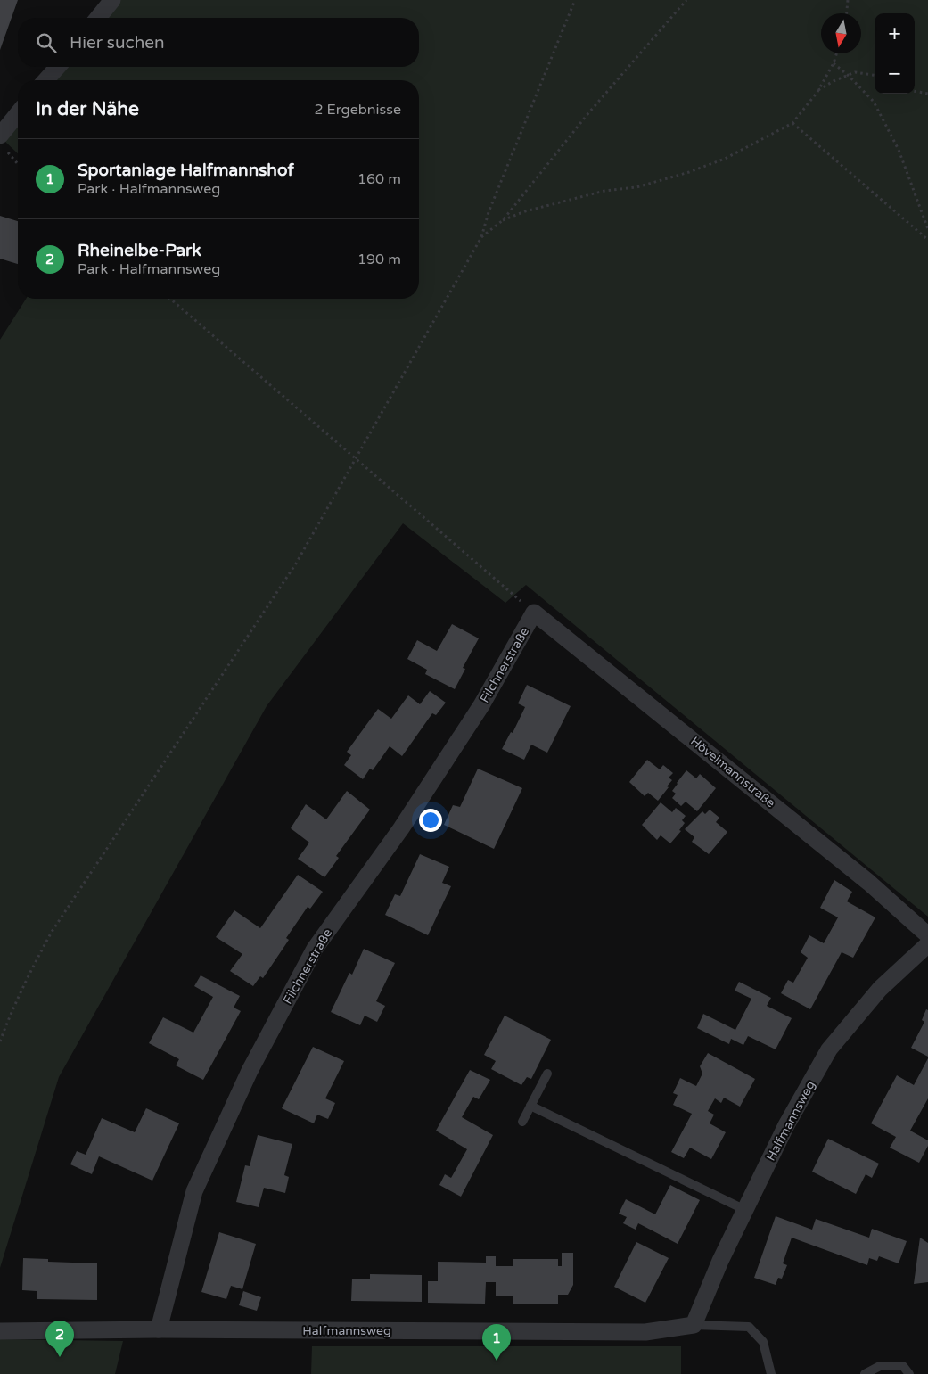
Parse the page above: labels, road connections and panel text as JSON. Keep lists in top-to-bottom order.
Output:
{
  "streets": {
    "street": ["Filchnerstraße", "Hövelmannstraße", "Halfmannsweg"]
  },
  "crossings": [
    ["Filchnerstraße", "Hövelmannstraße"],
    ["Filchnerstraße", "Halfmannsweg"]
  ],
  "north": "bottom",
  "page": {
    "map_buttons": ["+", "−"],
    "search": "Hier suchen",
    "heading": ["In der Nähe", "2 Ergebnisse"],
    "list": [
      {
        "mark": "1",
        "name": "Sportanlage Halfmannshof",
        "note": "Park · Halfmannsweg",
        "value": "160 m"
      },
      {
        "mark": "2",
        "name": "Rheinelbe-Park",
        "note": "Park · Halfmannsweg",
        "value": "190 m"
      }
    ],
    "pins": ["2", "1"]
  }
}
